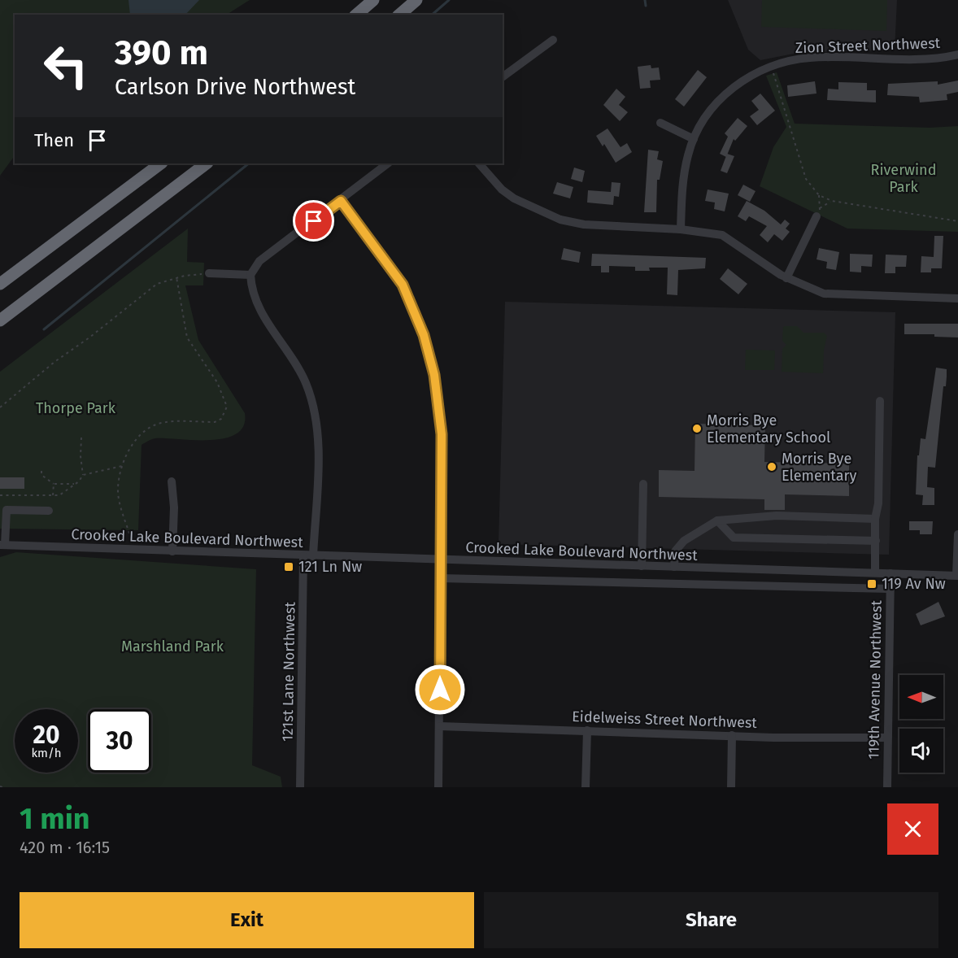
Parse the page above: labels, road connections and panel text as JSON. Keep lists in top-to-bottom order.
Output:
{
  "streets": {
    "street": [
      "Zion Street Northwest",
      "Crooked Lake Boulevard Northwest",
      "121st Lane Northwest",
      "119th Avenue Northwest",
      "Eidelweiss Street Northwest"
    ]
  },
  "crossings": [
    ["Crooked Lake Boulevard Northwest", "121st Lane Northwest"],
    ["Crooked Lake Boulevard Northwest", "119th Avenue Northwest"],
    ["119th Avenue Northwest", "Eidelweiss Street Northwest"]
  ],
  "parks": ["Riverwind Park", "Thorpe Park", "Marshland Park"],
  "places": {
    "other": ["Morris Bye Elementary School", "Morris Bye Elementary"],
    "transit": ["121 Ln Nw", "119 Av Nw"]
  },
  "north": "left",
  "page": {
    "turn": ["390 m", "Carlson Drive Northwest"],
    "then": "Then",
    "speed": "20 km/h",
    "limit": "30",
    "heading": ["1 min", "420 m · 16:15"],
    "buttons": ["Exit", "Share"]
  }
}
